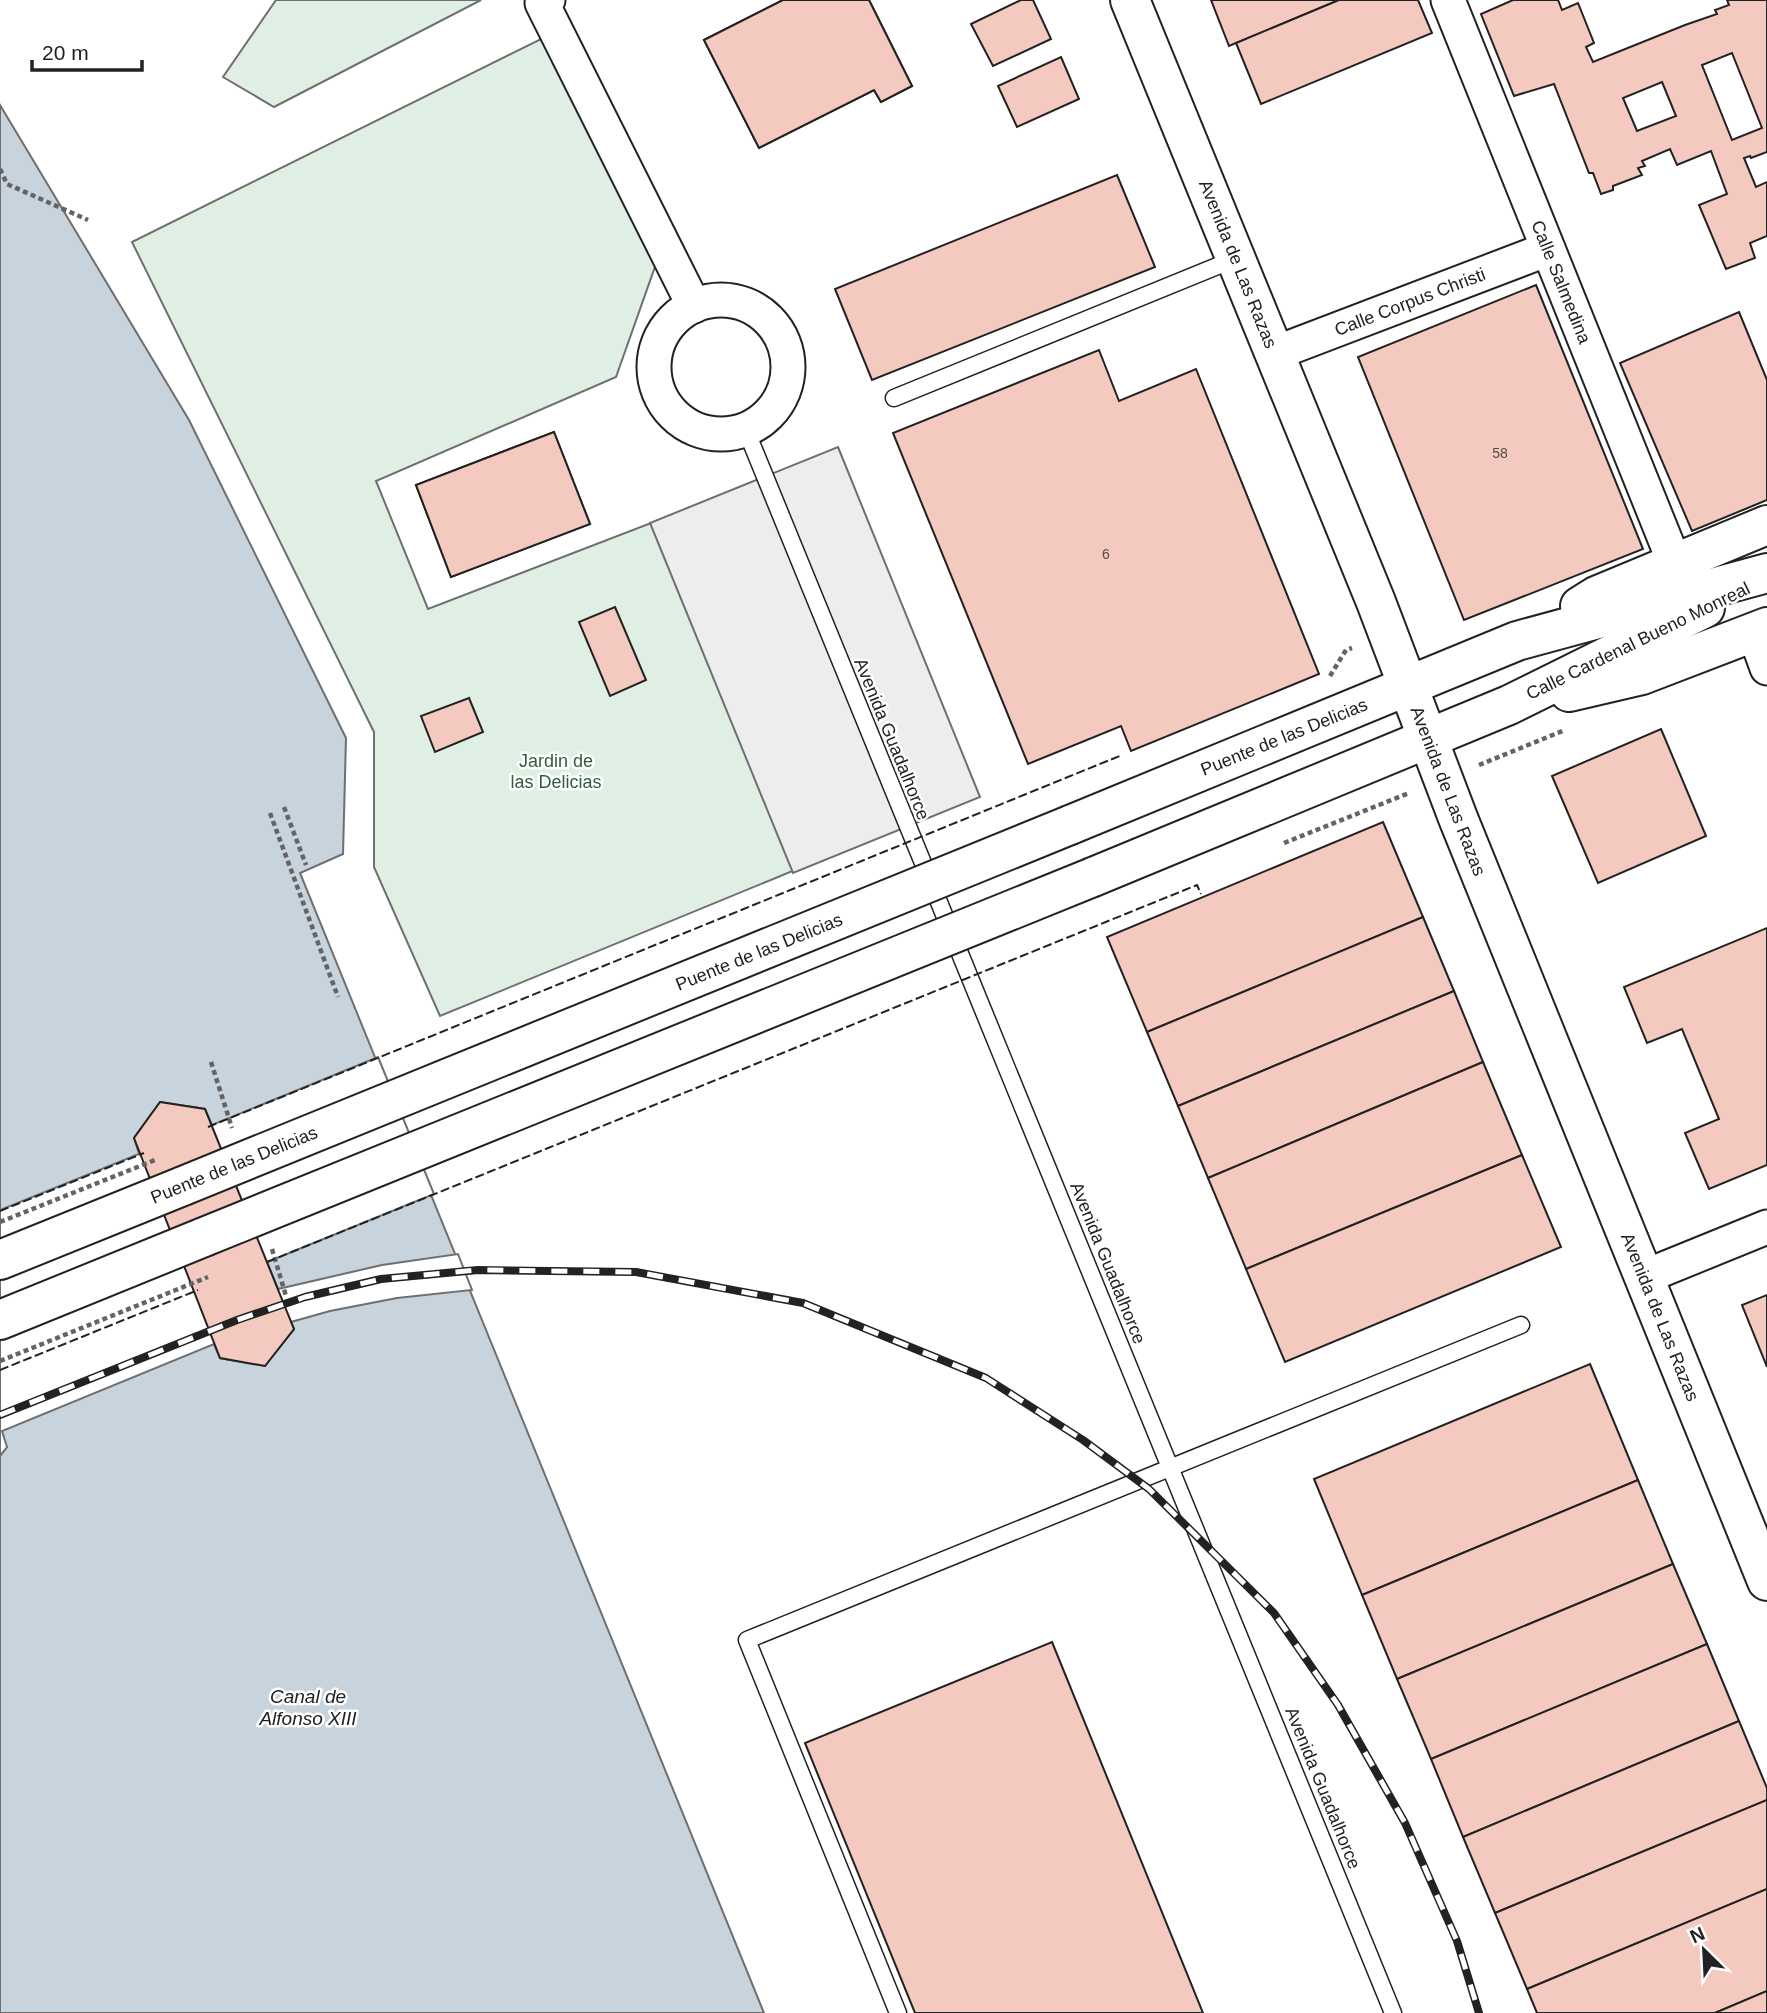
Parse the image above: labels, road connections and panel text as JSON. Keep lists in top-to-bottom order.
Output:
{
  "streets": {
    "main road": ["Avenida de Las Razas", "Calle Cardenal Bueno Monreal", "Puente de las Delicias"],
    "street": ["Calle Salmedina", "Calle Corpus Christi"],
    "lane": ["Avenida Guadalhorce"]
  },
  "crossings": [
    ["Avenida de Las Razas", "Calle Corpus Christi"],
    ["Avenida de Las Razas", "Puente de las Delicias"],
    ["Calle Salmedina", "Calle Corpus Christi"],
    ["Calle Cardenal Bueno Monreal", "Puente de las Delicias"]
  ],
  "water": ["Canal de Alfonso XIII"],
  "parks": ["Jardin de las Delicias"],
  "house_numbers": ["58", "6"],
  "scale_bar": "20 m",
  "north": "top left"
}
